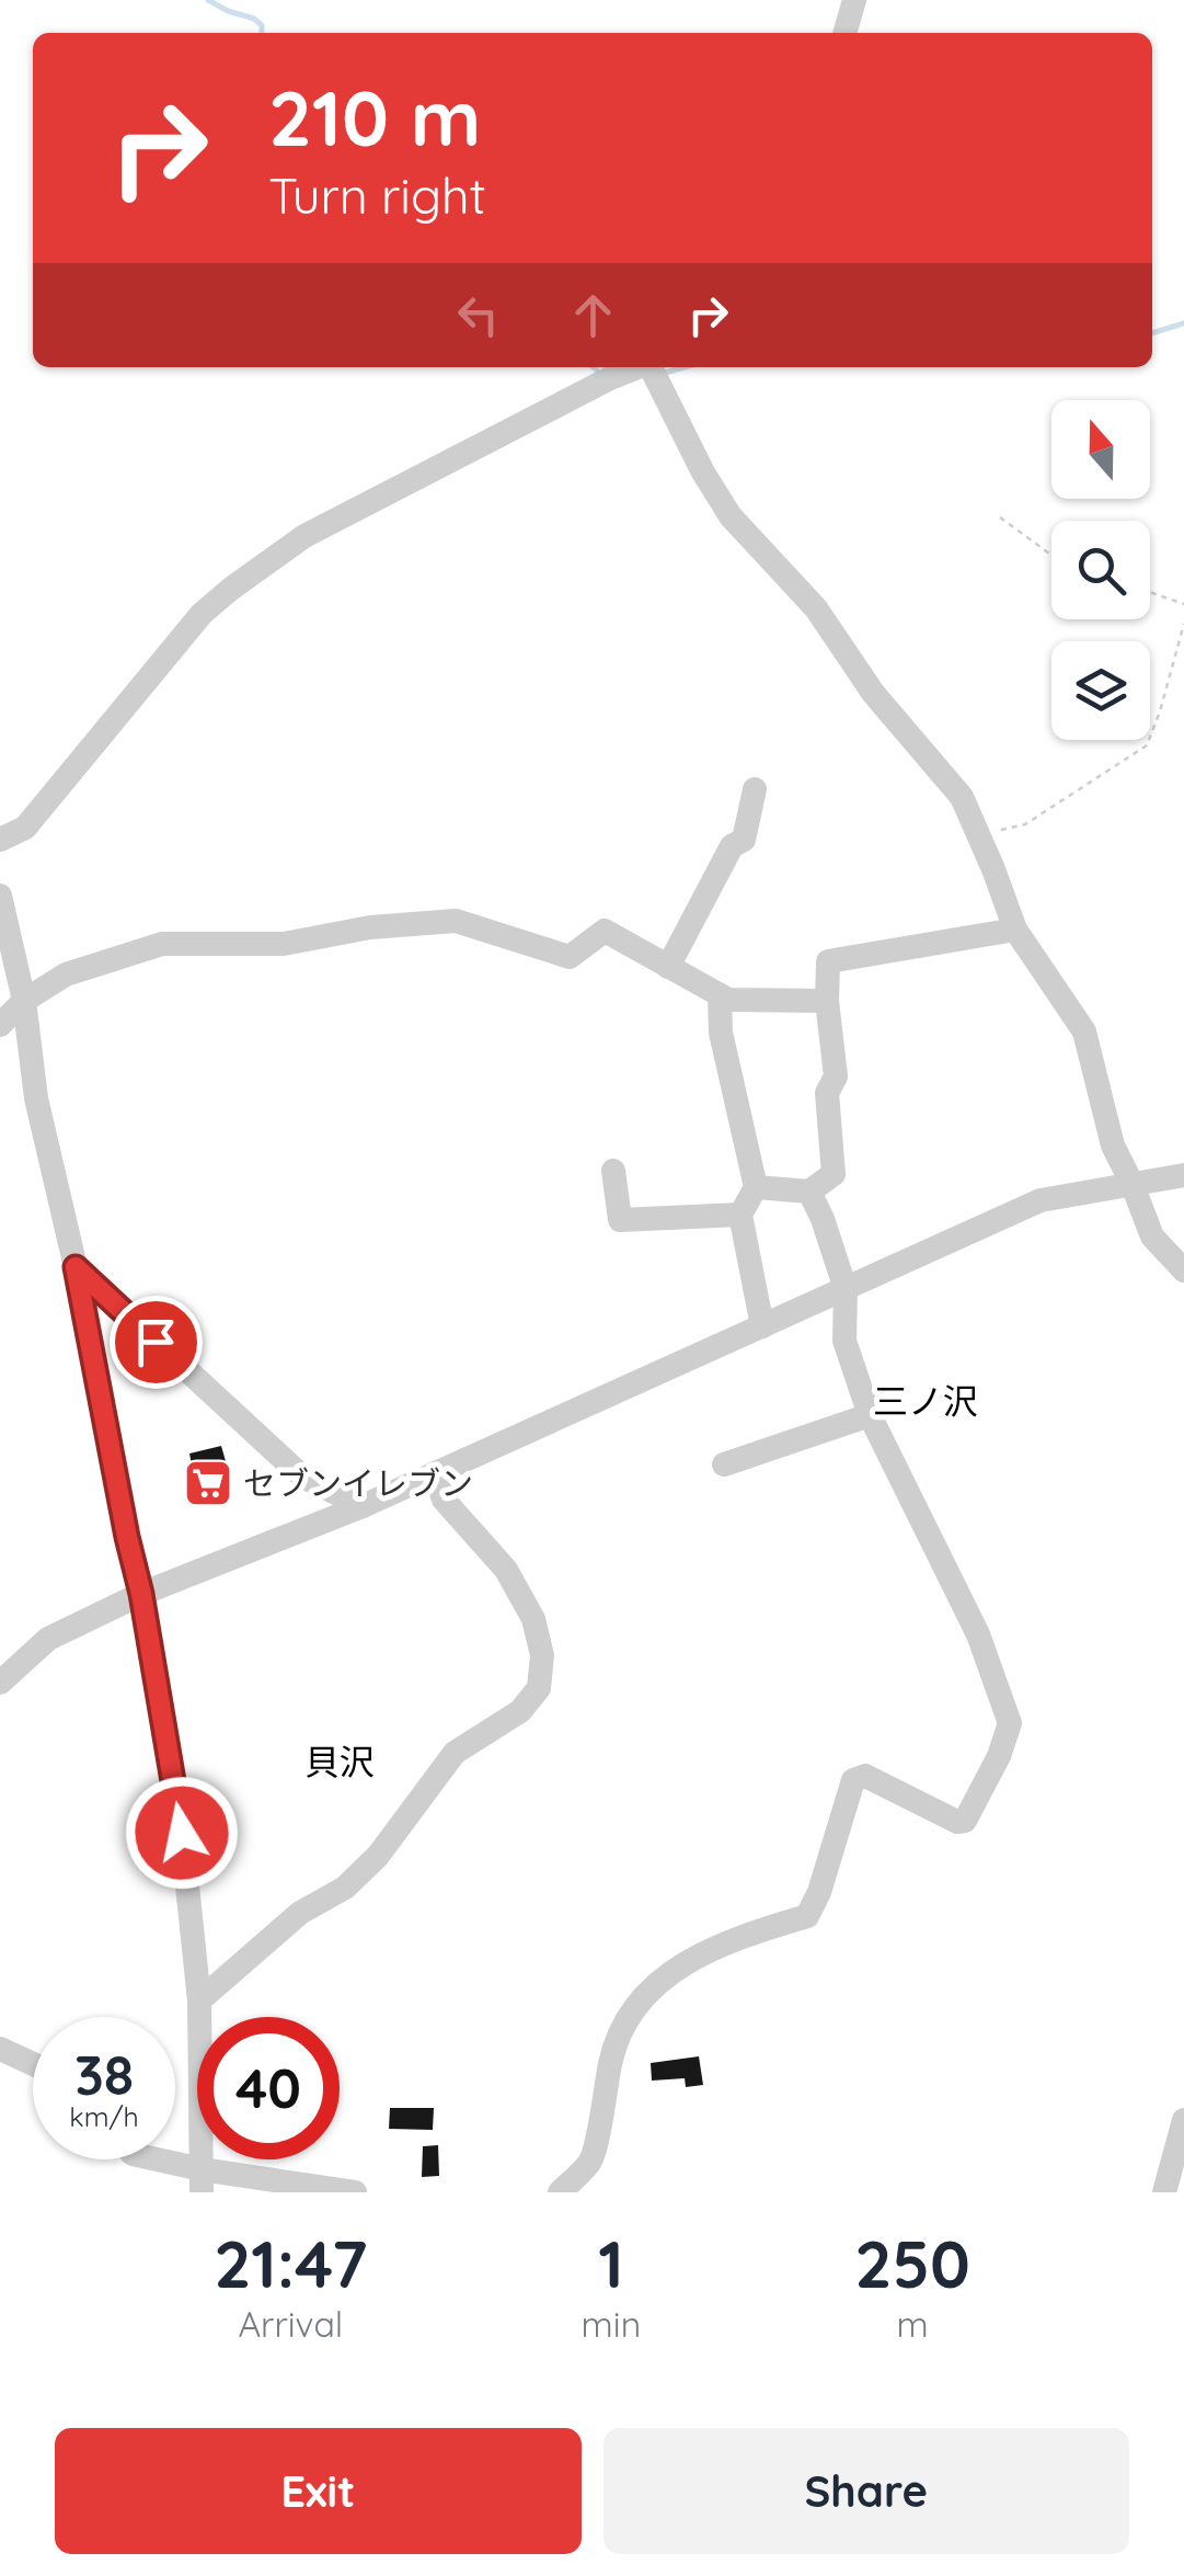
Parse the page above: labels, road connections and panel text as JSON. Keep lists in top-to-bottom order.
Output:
{
  "districts": ["三ノ沢", "貝沢"],
  "places": {
    "supermarket": ["セブンイレブン"]
  },
  "north": "top",
  "page": {
    "turn": ["210 m", "Turn right"],
    "speed": "38 km/h",
    "limit": "40",
    "eta": [
      "21:47",
      "Arrival",
      "1",
      "min",
      "250",
      "m"
    ],
    "buttons": ["Exit", "Share"]
  }
}
